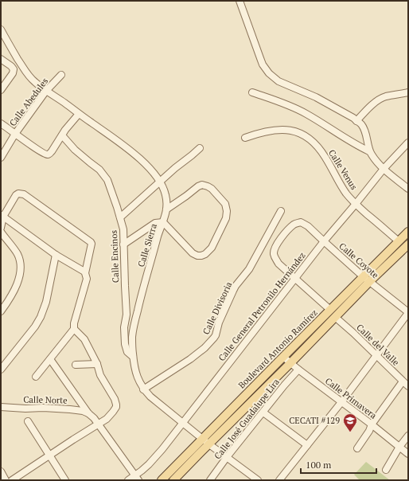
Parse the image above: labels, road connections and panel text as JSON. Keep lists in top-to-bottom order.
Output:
{
  "streets": {
    "main road": ["Boulevard Antonio Ramírez"],
    "street": [
      "Calle Abedules",
      "Calle Venus",
      "Calle Sierra",
      "Calle Encinos",
      "Calle Coyote",
      "Calle General Petronilo Hernández",
      "Calle Divisoria",
      "Calle del Valle",
      "Calle Primavera",
      "Calle Norte",
      "Calle José Guadalupe Lira"
    ]
  },
  "crossings": [
    ["Calle Abedules", "Calle Sierra"],
    ["Calle Venus", "Calle General Petronilo Hernández"],
    ["Calle Venus", "Boulevard Antonio Ramírez"],
    ["Calle Sierra", "Calle Encinos"],
    ["Calle Sierra", "Calle General Petronilo Hernández"],
    ["Calle Sierra", "Calle Divisoria"],
    ["Calle Sierra", "Boulevard Antonio Ramírez"],
    ["Calle Sierra", "Calle José Guadalupe Lira"],
    ["Calle Coyote", "Calle General Petronilo Hernández"],
    ["Calle Coyote", "Boulevard Antonio Ramírez"],
    ["Calle del Valle", "Boulevard Antonio Ramírez"],
    ["Boulevard Antonio Ramírez", "Calle Primavera"],
    ["Calle Primavera", "Calle José Guadalupe Lira"]
  ],
  "places": {
    "school or university": ["CECATI #129"]
  },
  "scale_bar": "100 m"
}
